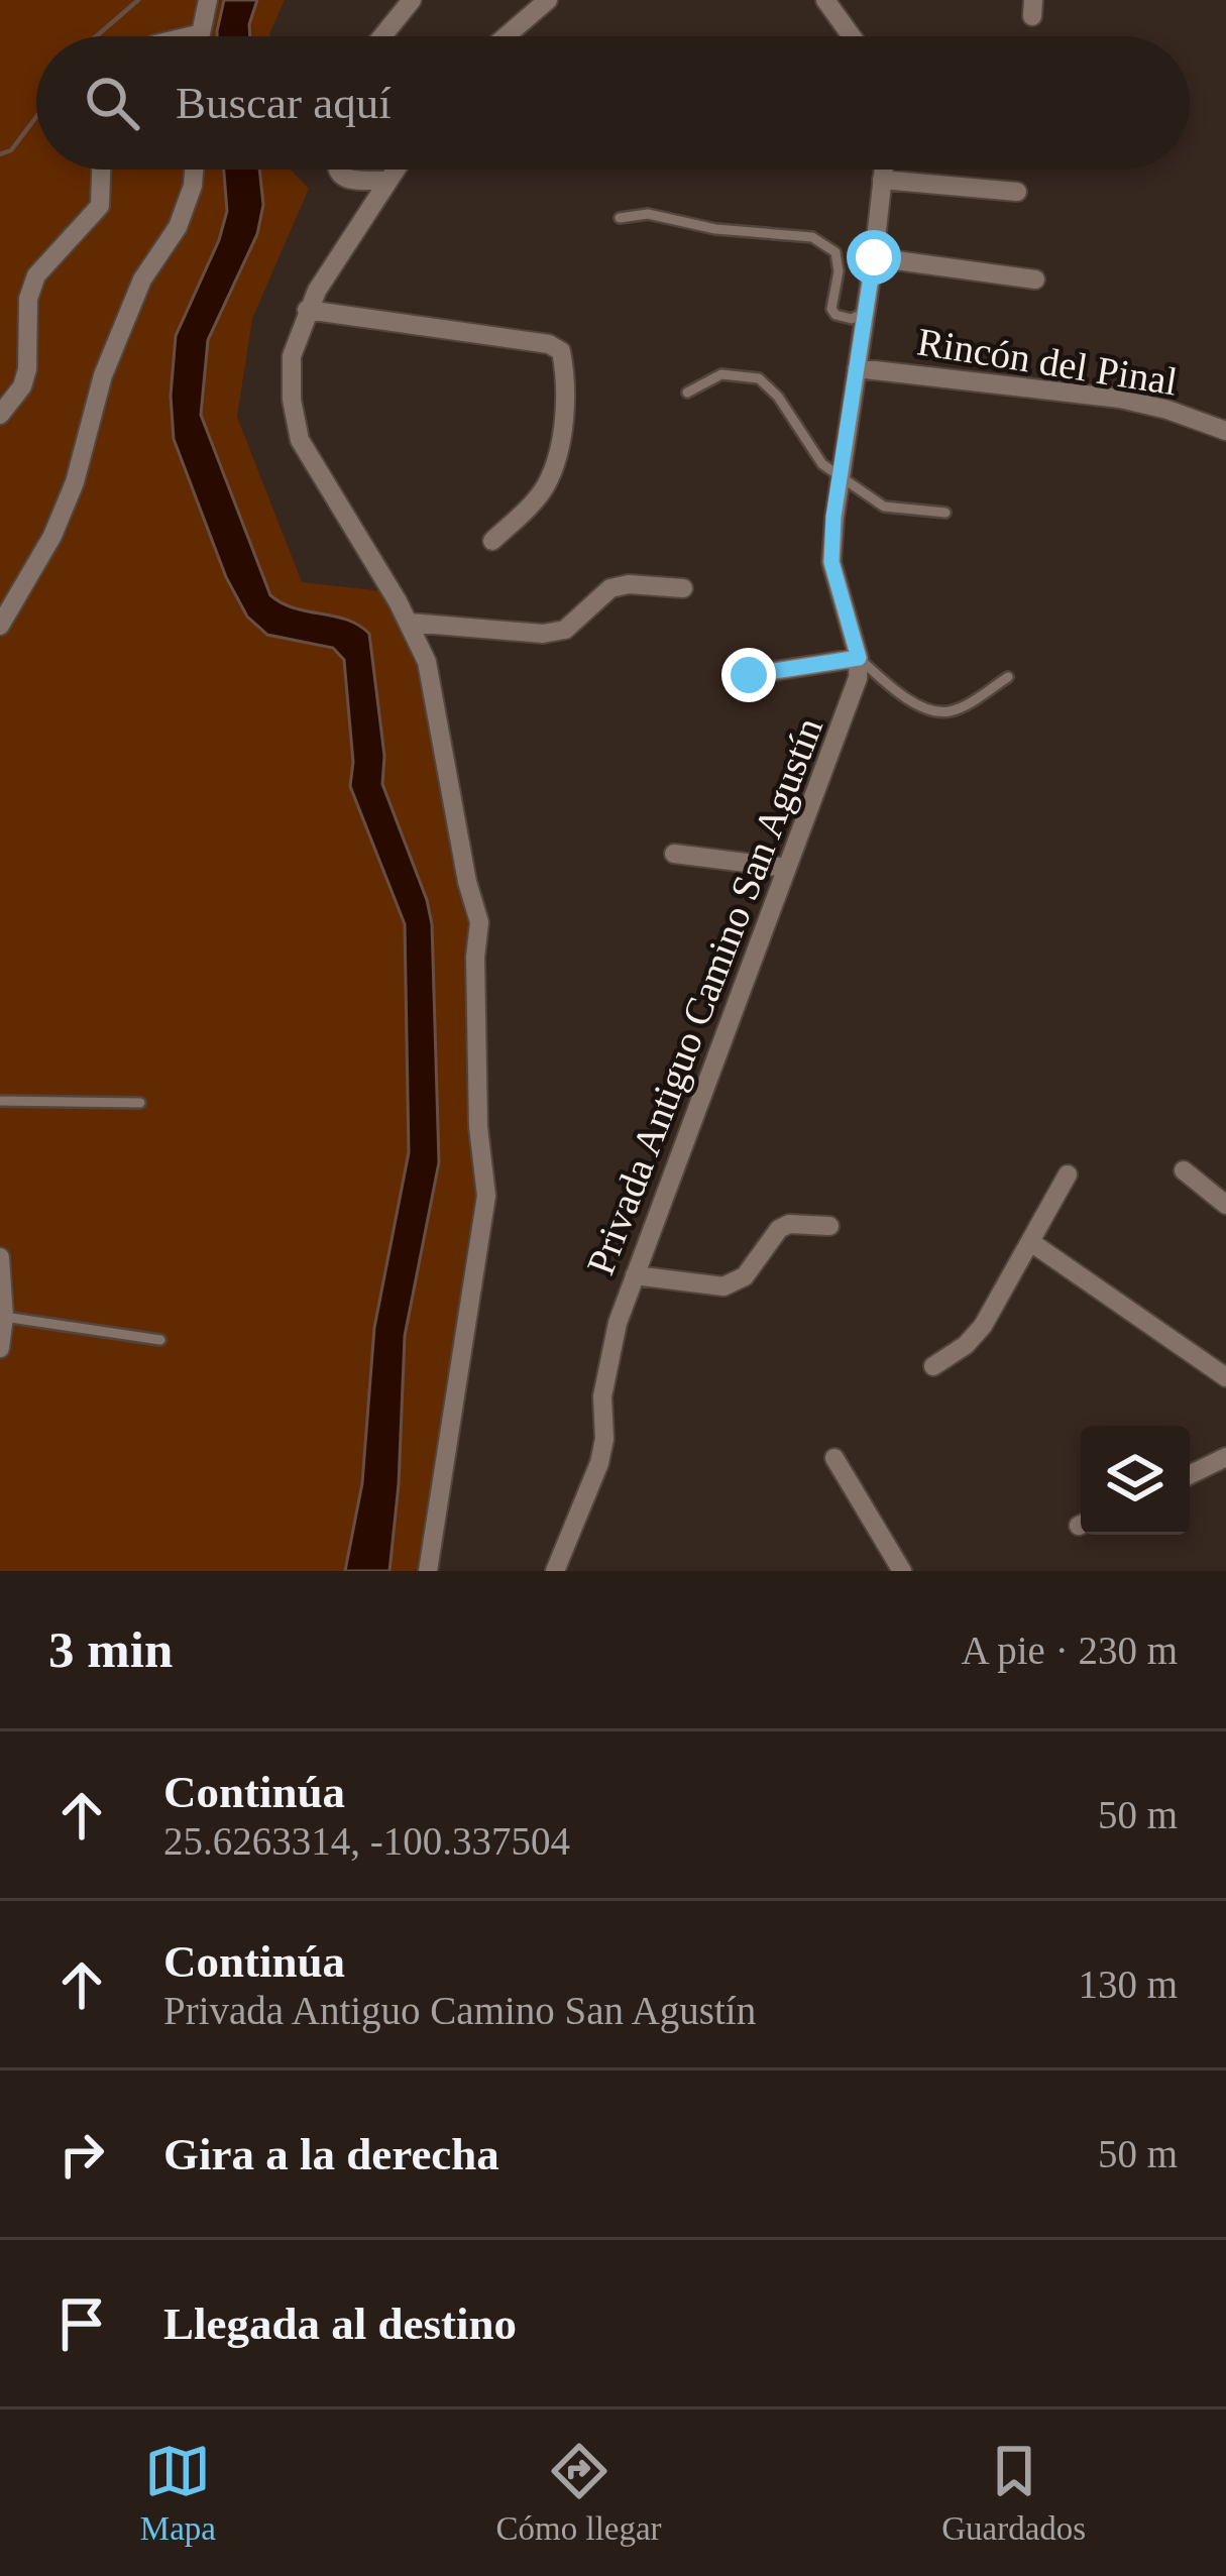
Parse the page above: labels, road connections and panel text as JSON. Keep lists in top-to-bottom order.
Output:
{
  "streets": {
    "street": ["Rincón del Pinal", "Privada Antiguo Camino San Agustín"]
  },
  "crossings": [
    ["Rincón del Pinal", "Privada Antiguo Camino San Agustín"]
  ],
  "page": {
    "search": "Buscar aquí",
    "heading": ["3 min", "A pie · 230 m"],
    "list": [
      ["Continúa", "25.6263314, -100.337504", "50 m"],
      ["Continúa", "Privada Antiguo Camino San Agustín", "130 m"],
      ["Gira a la derecha", "50 m"],
      "Llegada al destino"
    ],
    "nav": ["Mapa", "Cómo llegar", "Guardados"]
  }
}
